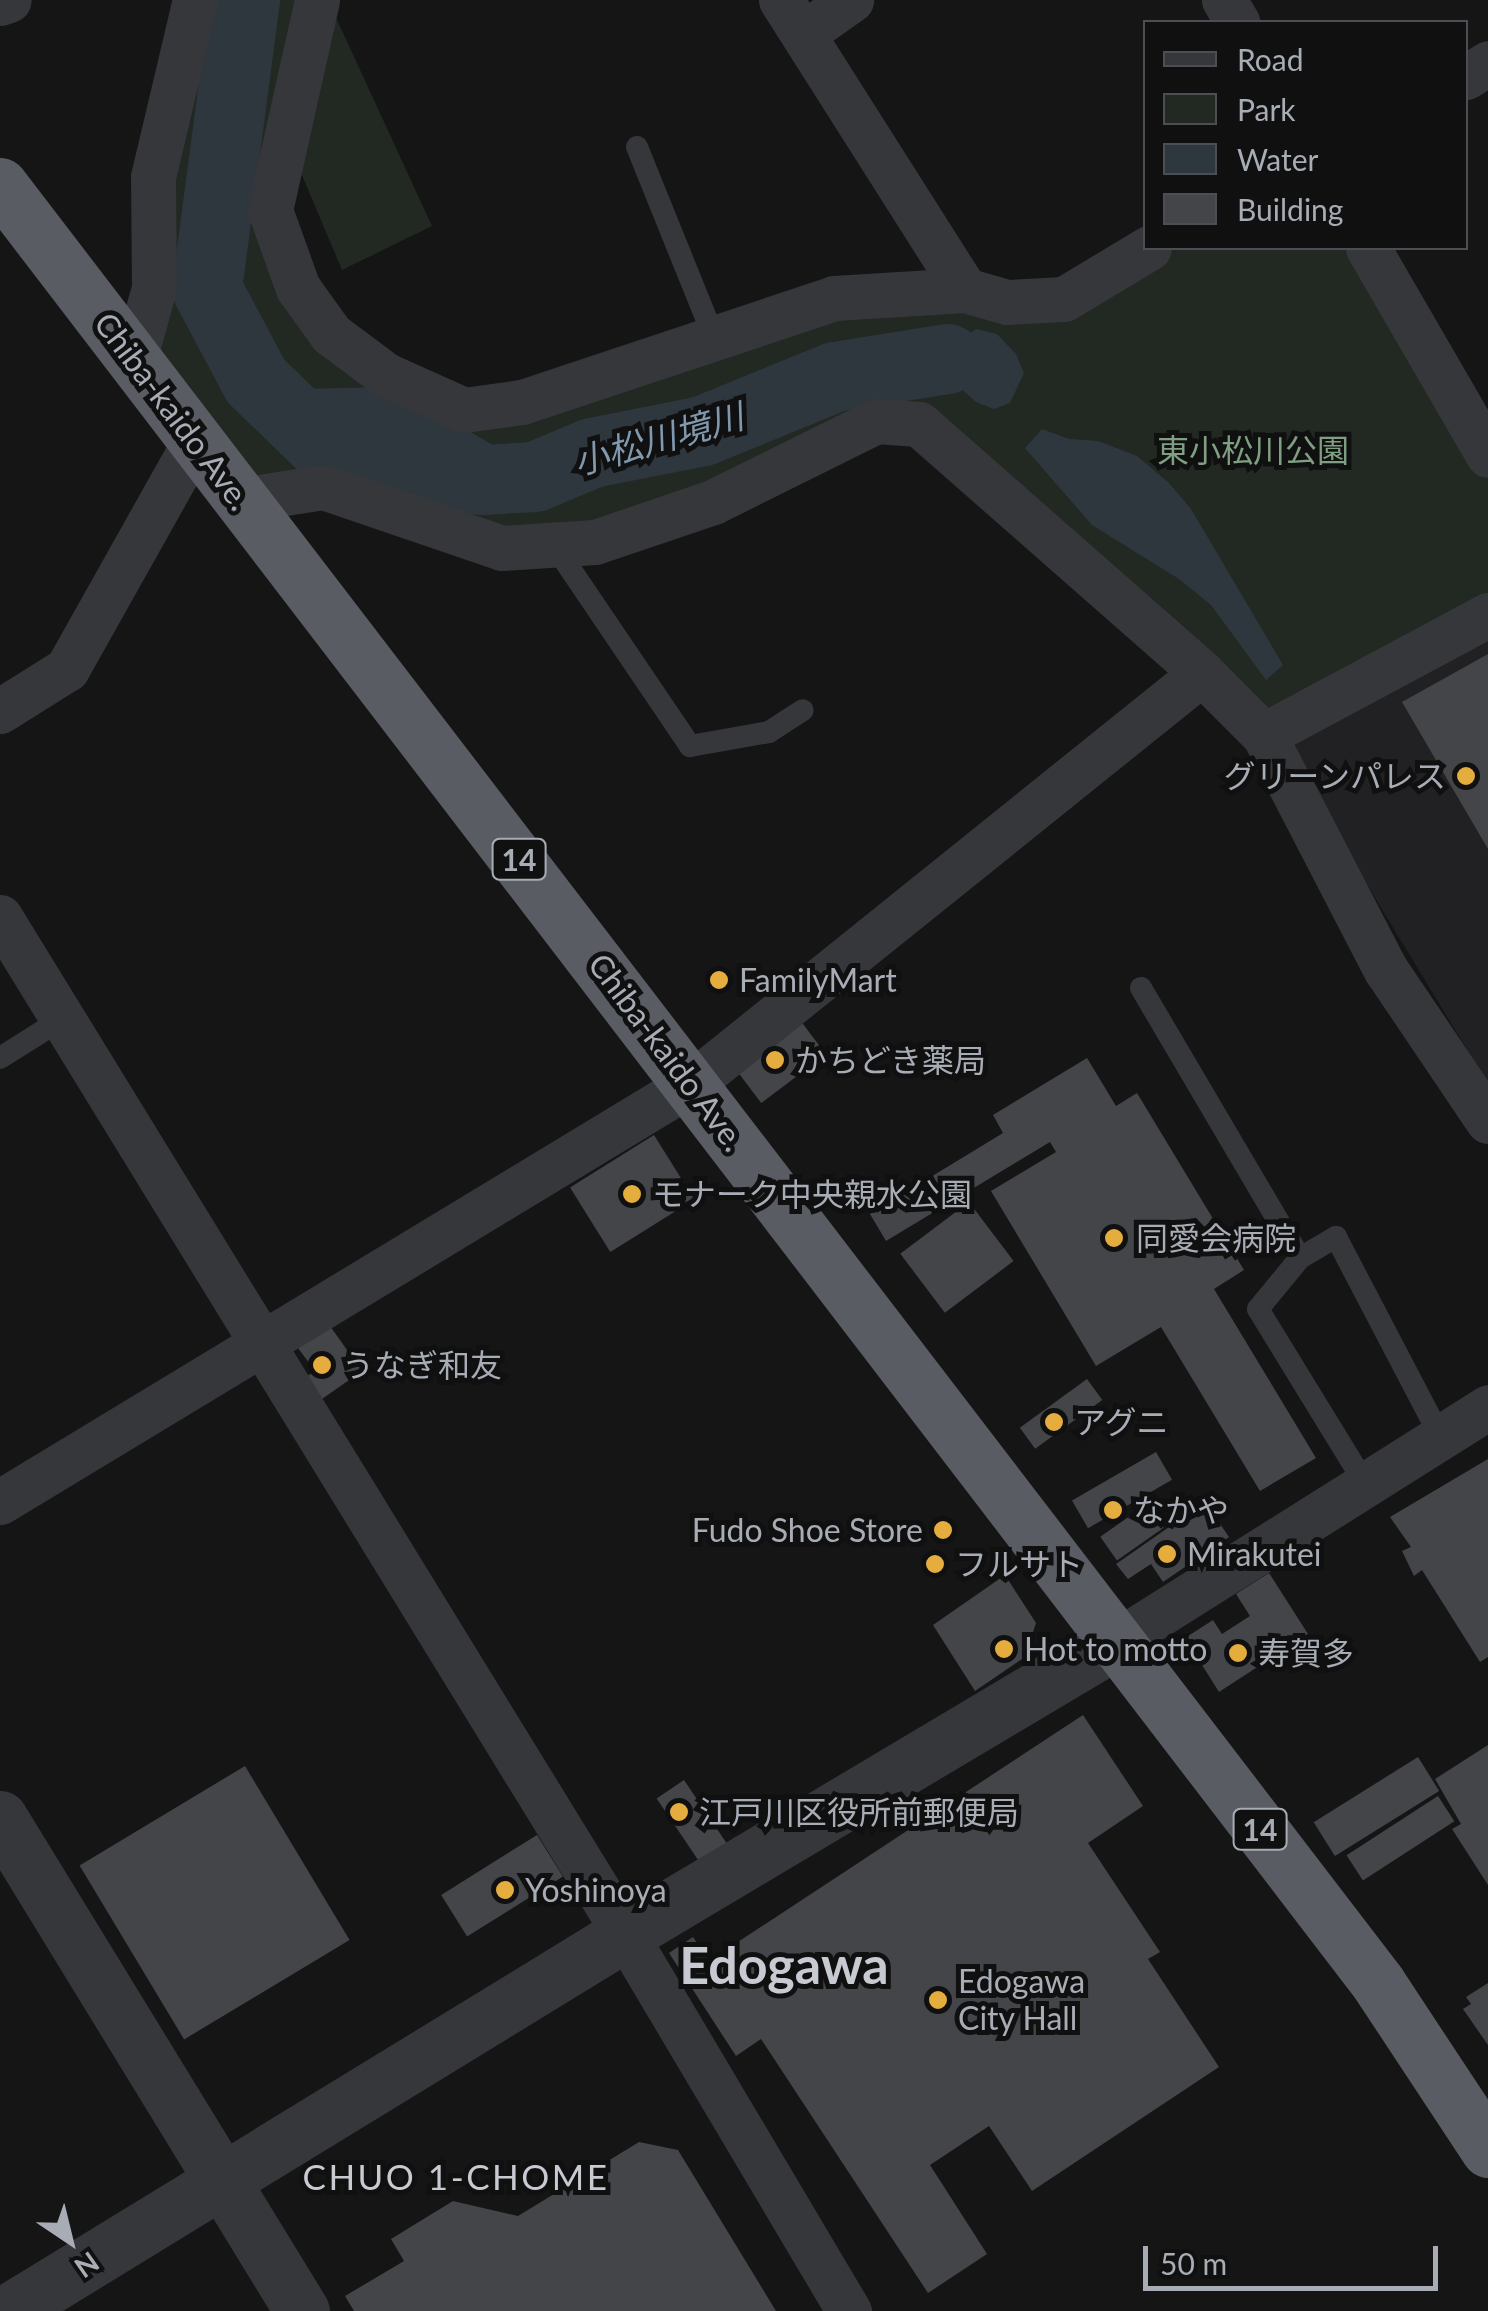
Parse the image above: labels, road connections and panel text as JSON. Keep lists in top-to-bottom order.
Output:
{
  "streets": {
    "highway": ["Chiba-kaido Ave.", "14"]
  },
  "districts": ["Edogawa", "CHUO 1-CHOME"],
  "water": ["小松川境川"],
  "parks": ["東小松川公園"],
  "places": [
    "グリーンパレス",
    "FamilyMart",
    "かちどき薬局",
    "モナーク中央親水公園",
    "同愛会病院",
    "うなぎ和友",
    "アグニ",
    "なかや",
    "Fudo Shoe Store",
    "Mirakutei",
    "フルサト",
    "Hot to motto",
    "寿賀多",
    "江戸川区役所前郵便局",
    "Yoshinoya",
    "Edogawa City Hall"
  ],
  "legend": [
    "Road",
    "Park",
    "Water",
    "Building"
  ],
  "scale_bar": "50 m",
  "north": "bottom right"
}
